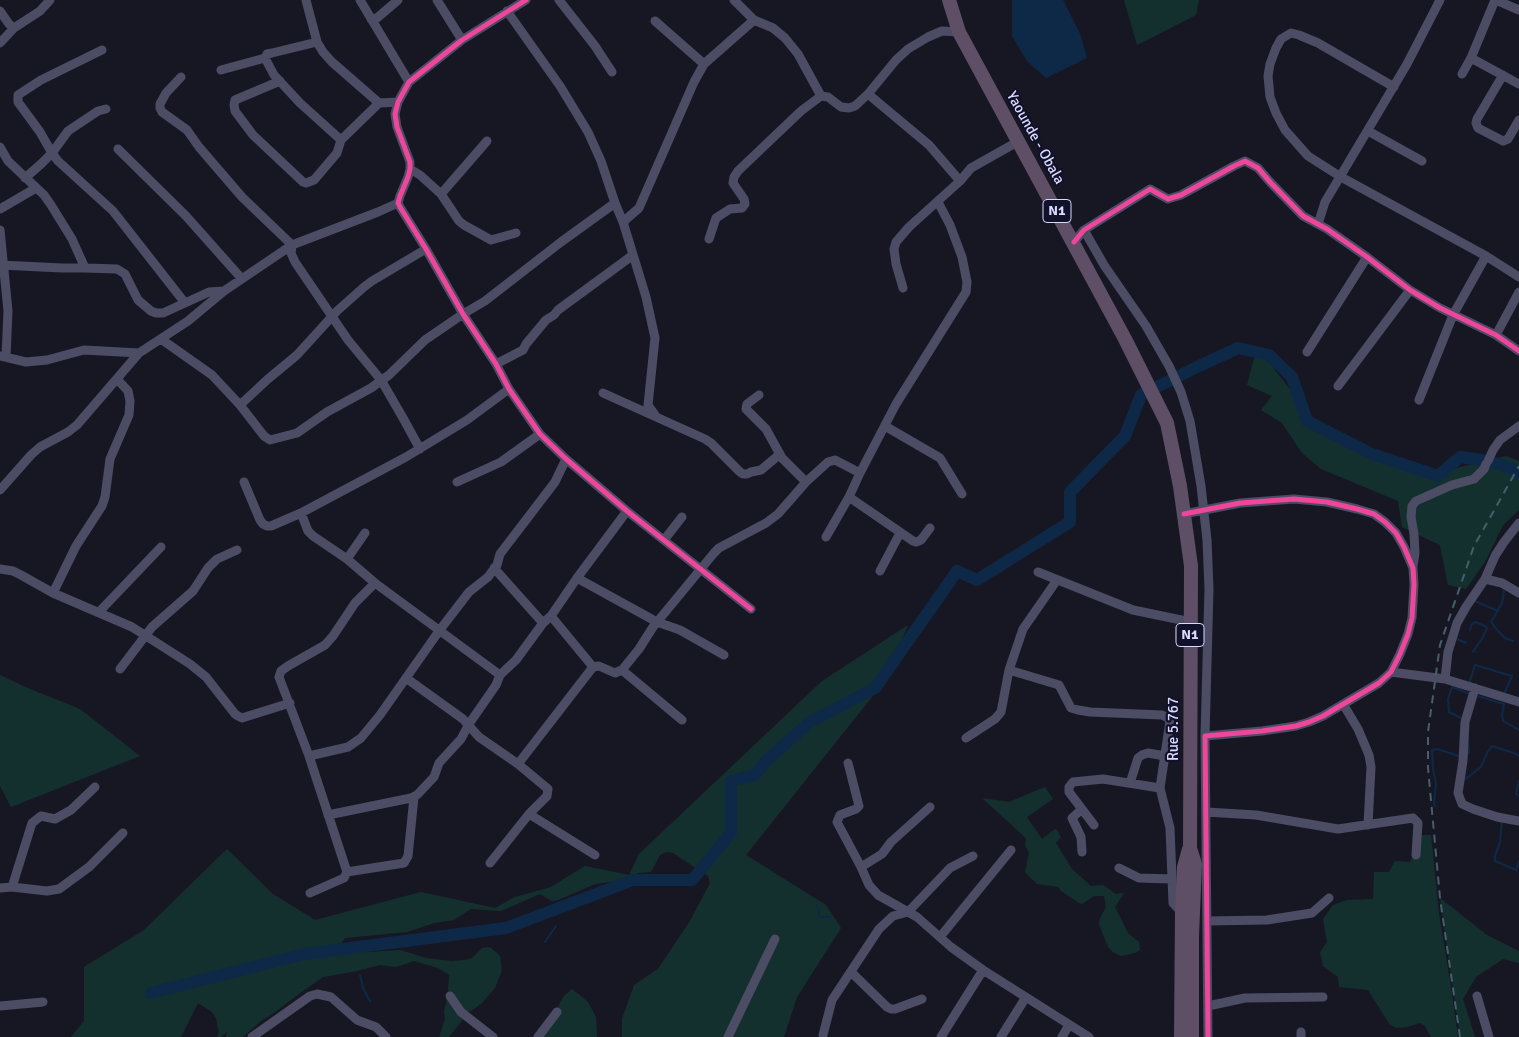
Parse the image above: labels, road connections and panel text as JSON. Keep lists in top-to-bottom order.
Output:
{
  "streets": {
    "highway": ["Yaounde - Obala", "N1", "Rue 5.767"]
  },
  "crossings": [
    ["Yaounde - Obala", "Rue 5.767"],
    ["N1", "Rue 5.767"]
  ]
}
